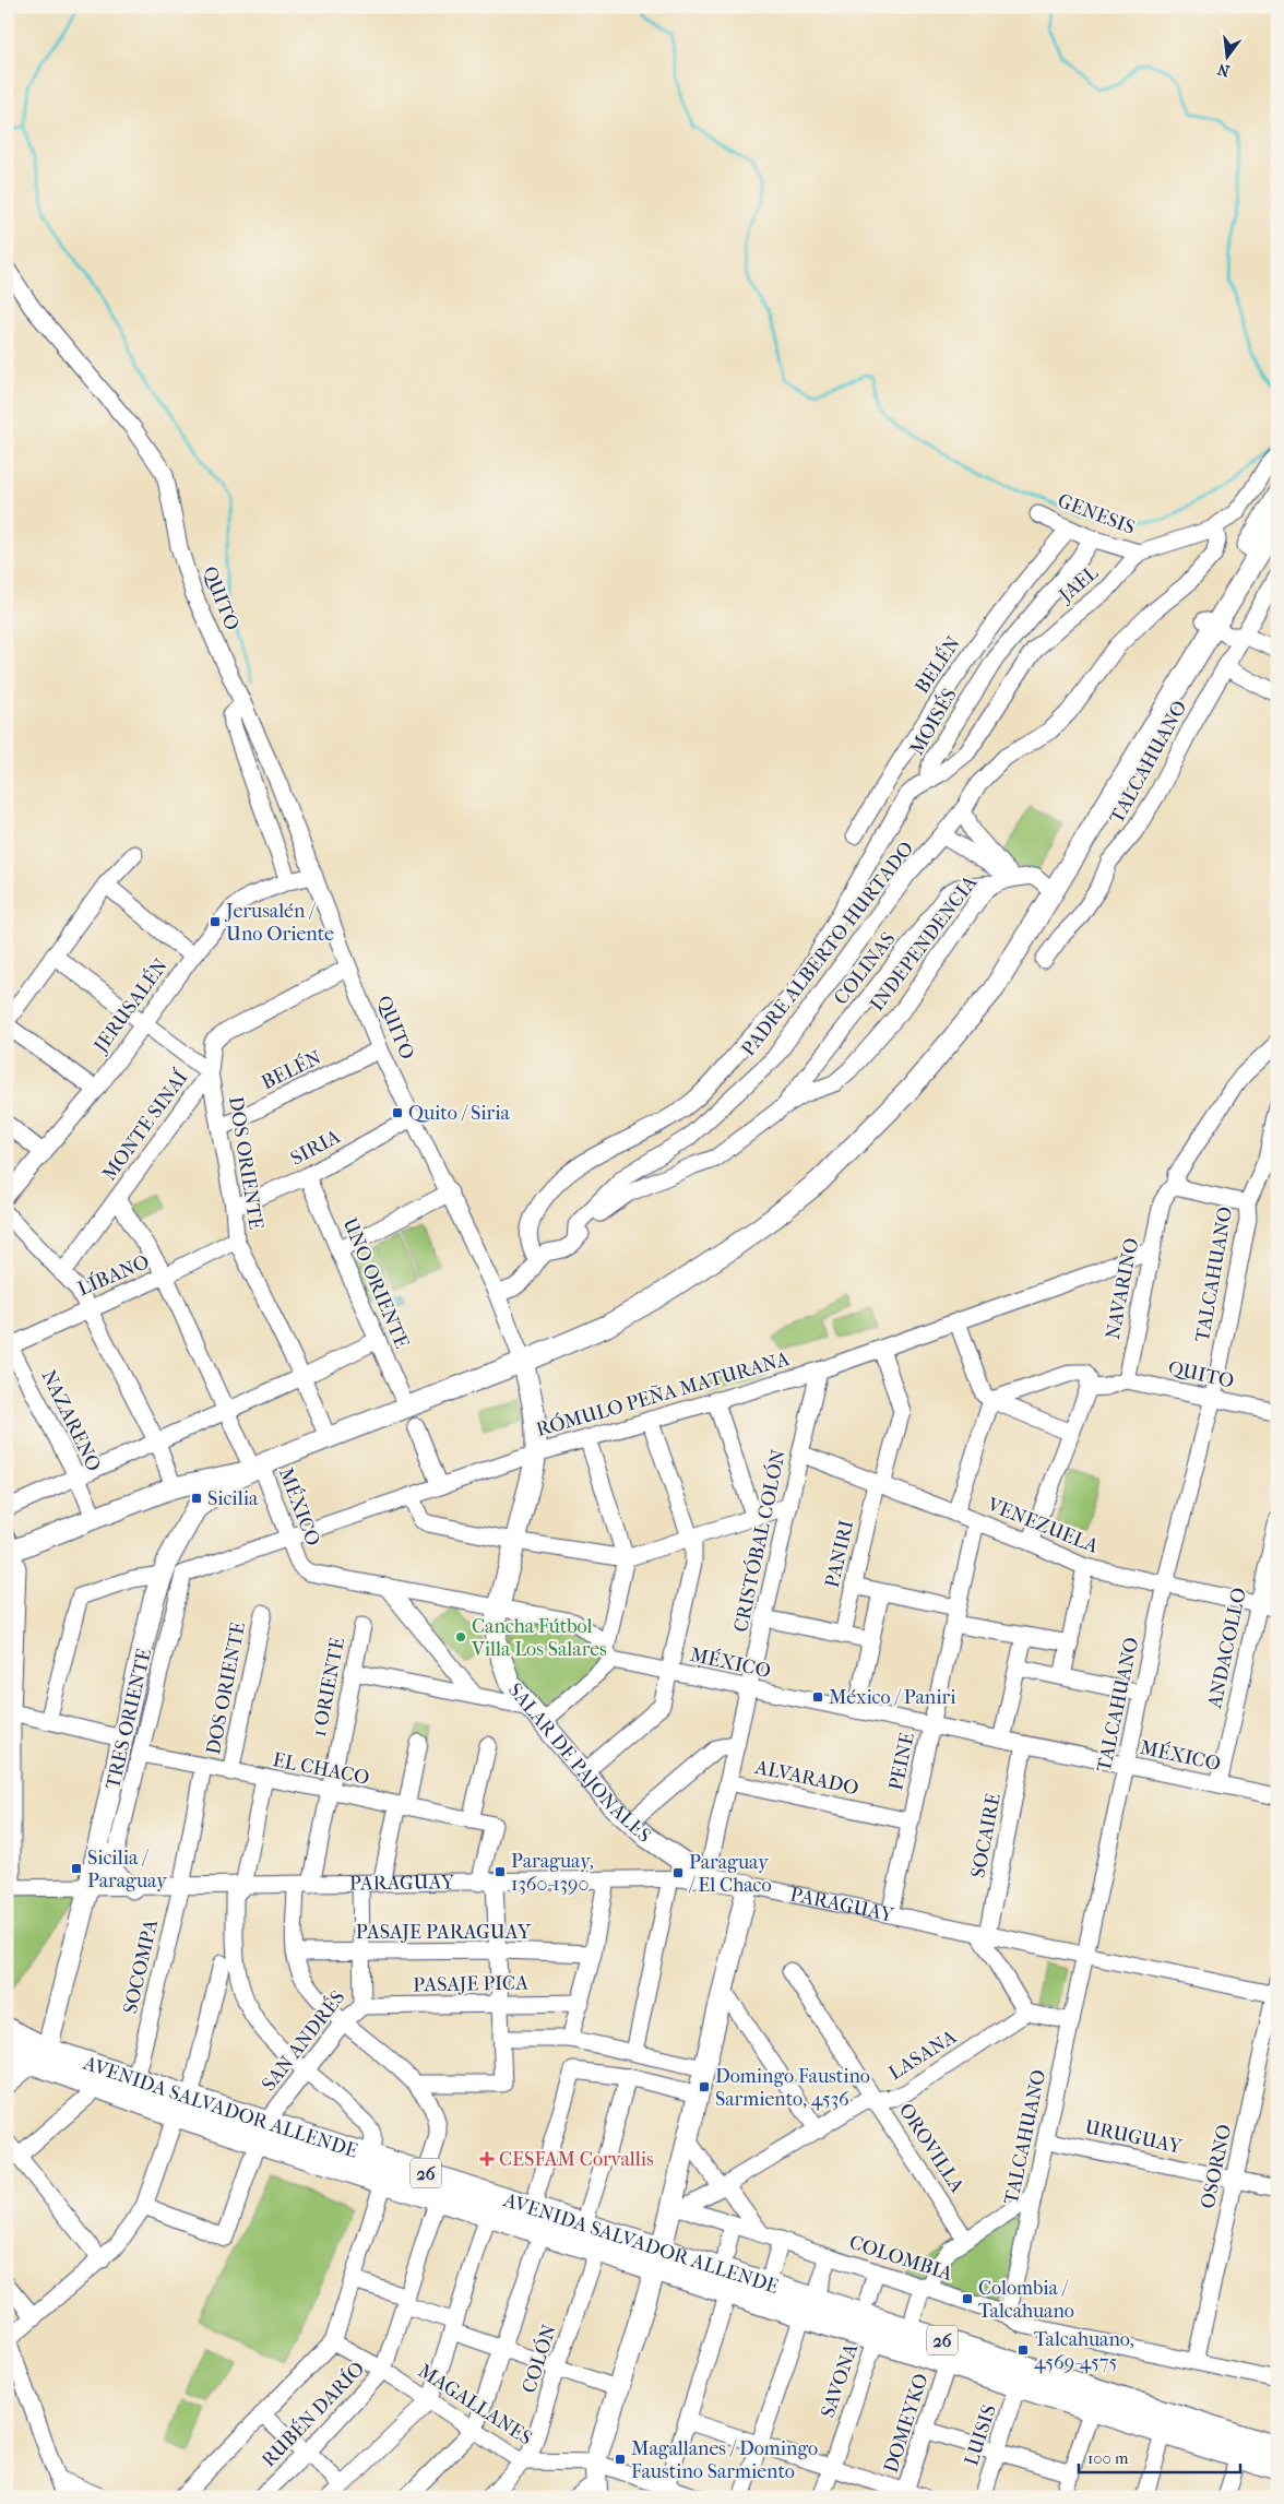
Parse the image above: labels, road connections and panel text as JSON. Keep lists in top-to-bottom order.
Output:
{
  "streets": {
    "highway": ["AVENIDA SALVADOR ALLENDE", "26"],
    "main road": ["SALAR DE PAJONALES", "PARAGUAY"],
    "street": [
      "GENESIS",
      "JAEL",
      "QUITO",
      "BELÉN",
      "MOISÉS",
      "TALCAHUANO",
      "INDEPENDENCIA",
      "PADRE ALBERTO HURTADO",
      "COLINAS",
      "JERUSALÉN",
      "MONTE SINAÍ",
      "SIRIA",
      "DOS ORIENTE",
      "LÍBANO",
      "UNO ORIENTE",
      "NAVARINO",
      "RÓMULO PEÑA MATURANA",
      "NAZARENO",
      "MÉXICO",
      "VENEZUELA",
      "CRISTÓBAL COLÓN",
      "PANIRI",
      "ANDACOLLO",
      "1 ORIENTE",
      "TRES ORIENTE",
      "PEINE",
      "EL CHACO",
      "ALVARADO",
      "SOCAIRE",
      "PASAJE PARAGUAY",
      "SOCOMPA",
      "PASAJE PICA",
      "SAN ANDRÉS",
      "LASANA",
      "URUGUAY",
      "OROVILLA",
      "OSORNO",
      "COLOMBIA",
      "COLÓN",
      "SAVONA",
      "MAGALLANES",
      "RUBÉN DARÍO",
      "DOMEYKO",
      "LUISIS"
    ]
  },
  "crossings": [
    ["GENESIS", "JAEL"],
    ["GENESIS", "BELÉN"],
    ["GENESIS", "MOISÉS"],
    ["JAEL", "MOISÉS"],
    ["QUITO", "BELÉN"],
    ["QUITO", "TALCAHUANO"],
    ["QUITO", "JERUSALÉN"],
    ["QUITO", "MONTE SINAÍ"],
    ["QUITO", "SIRIA"],
    ["QUITO", "NAVARINO"],
    ["QUITO", "SALAR DE PAJONALES"],
    ["BELÉN", "DOS ORIENTE"],
    ["MOISÉS", "INDEPENDENCIA"],
    ["TALCAHUANO", "MÉXICO"],
    ["TALCAHUANO", "VENEZUELA"],
    ["TALCAHUANO", "PARAGUAY"],
    ["TALCAHUANO", "URUGUAY"],
    ["TALCAHUANO", "COLOMBIA"],
    ["INDEPENDENCIA", "PADRE ALBERTO HURTADO"],
    ["INDEPENDENCIA", "COLINAS"],
    ["MONTE SINAÍ", "DOS ORIENTE"],
    ["SIRIA", "DOS ORIENTE"],
    ["SIRIA", "UNO ORIENTE"],
    ["DOS ORIENTE", "LÍBANO"],
    ["DOS ORIENTE", "EL CHACO"],
    ["LÍBANO", "NAZARENO"],
    ["NAVARINO", "RÓMULO PEÑA MATURANA"],
    ["RÓMULO PEÑA MATURANA", "MÉXICO"],
    ["RÓMULO PEÑA MATURANA", "CRISTÓBAL COLÓN"],
    ["RÓMULO PEÑA MATURANA", "PANIRI"],
    ["RÓMULO PEÑA MATURANA", "TRES ORIENTE"],
    ["RÓMULO PEÑA MATURANA", "SALAR DE PAJONALES"],
    ["MÉXICO", "CRISTÓBAL COLÓN"],
    ["MÉXICO", "ANDACOLLO"],
    ["MÉXICO", "SALAR DE PAJONALES"],
    ["MÉXICO", "PEINE"],
    ["MÉXICO", "SOCAIRE"],
    ["VENEZUELA", "CRISTÓBAL COLÓN"],
    ["VENEZUELA", "PANIRI"],
    ["VENEZUELA", "ANDACOLLO"],
    ["VENEZUELA", "PEINE"],
    ["CRISTÓBAL COLÓN", "SALAR DE PAJONALES"],
    ["CRISTÓBAL COLÓN", "ALVARADO"],
    ["CRISTÓBAL COLÓN", "PARAGUAY"],
    ["1 ORIENTE", "EL CHACO"],
    ["1 ORIENTE", "PARAGUAY"],
    ["1 ORIENTE", "PASAJE PARAGUAY"],
    ["1 ORIENTE", "SAN ANDRÉS"],
    ["1 ORIENTE", "RUBÉN DARÍO"],
    ["TRES ORIENTE", "EL CHACO"],
    ["SALAR DE PAJONALES", "PARAGUAY"],
    ["PEINE", "ALVARADO"],
    ["PEINE", "PARAGUAY"],
    ["EL CHACO", "PARAGUAY"],
    ["EL CHACO", "SOCOMPA"],
    ["SOCAIRE", "PARAGUAY"],
    ["PARAGUAY", "SOCOMPA"],
    ["PARAGUAY", "SAN ANDRÉS"],
    ["PARAGUAY", "OSORNO"],
    ["PASAJE PARAGUAY", "SAN ANDRÉS"],
    ["SOCOMPA", "AVENIDA SALVADOR ALLENDE"],
    ["PASAJE PICA", "SAN ANDRÉS"],
    ["SAN ANDRÉS", "AVENIDA SALVADOR ALLENDE"],
    ["SAN ANDRÉS", "RUBÉN DARÍO"],
    ["LASANA", "OROVILLA"],
    ["LASANA", "COLOMBIA"],
    ["AVENIDA SALVADOR ALLENDE", "COLÓN"],
    ["AVENIDA SALVADOR ALLENDE", "SAVONA"],
    ["AVENIDA SALVADOR ALLENDE", "RUBÉN DARÍO"],
    ["AVENIDA SALVADOR ALLENDE", "DOMEYKO"],
    ["AVENIDA SALVADOR ALLENDE", "LUISIS"],
    ["URUGUAY", "OSORNO"],
    ["OSORNO", "COLOMBIA"],
    ["COLÓN", "MAGALLANES"],
    ["MAGALLANES", "RUBÉN DARÍO"]
  ],
  "places": {
    "transit": [
      "Jerusalén / Uno Oriente",
      "Quito / Siria",
      "Sicilia",
      "México / Paniri",
      "Sicilia / Paraguay",
      "Paraguay, 1360-1390",
      "Paraguay / El Chaco",
      "Domingo Faustino Sarmiento, 4536",
      "Colombia / Talcahuano",
      "Talcahuano, 4569-4575",
      "Magallanes / Domingo Faustino Sarmiento"
    ],
    "other": ["Cancha Fútbol Villa Los Salares"],
    "health": ["CESFAM Corvallis"]
  },
  "scale_bar": "100 m",
  "north": "bottom"
}
